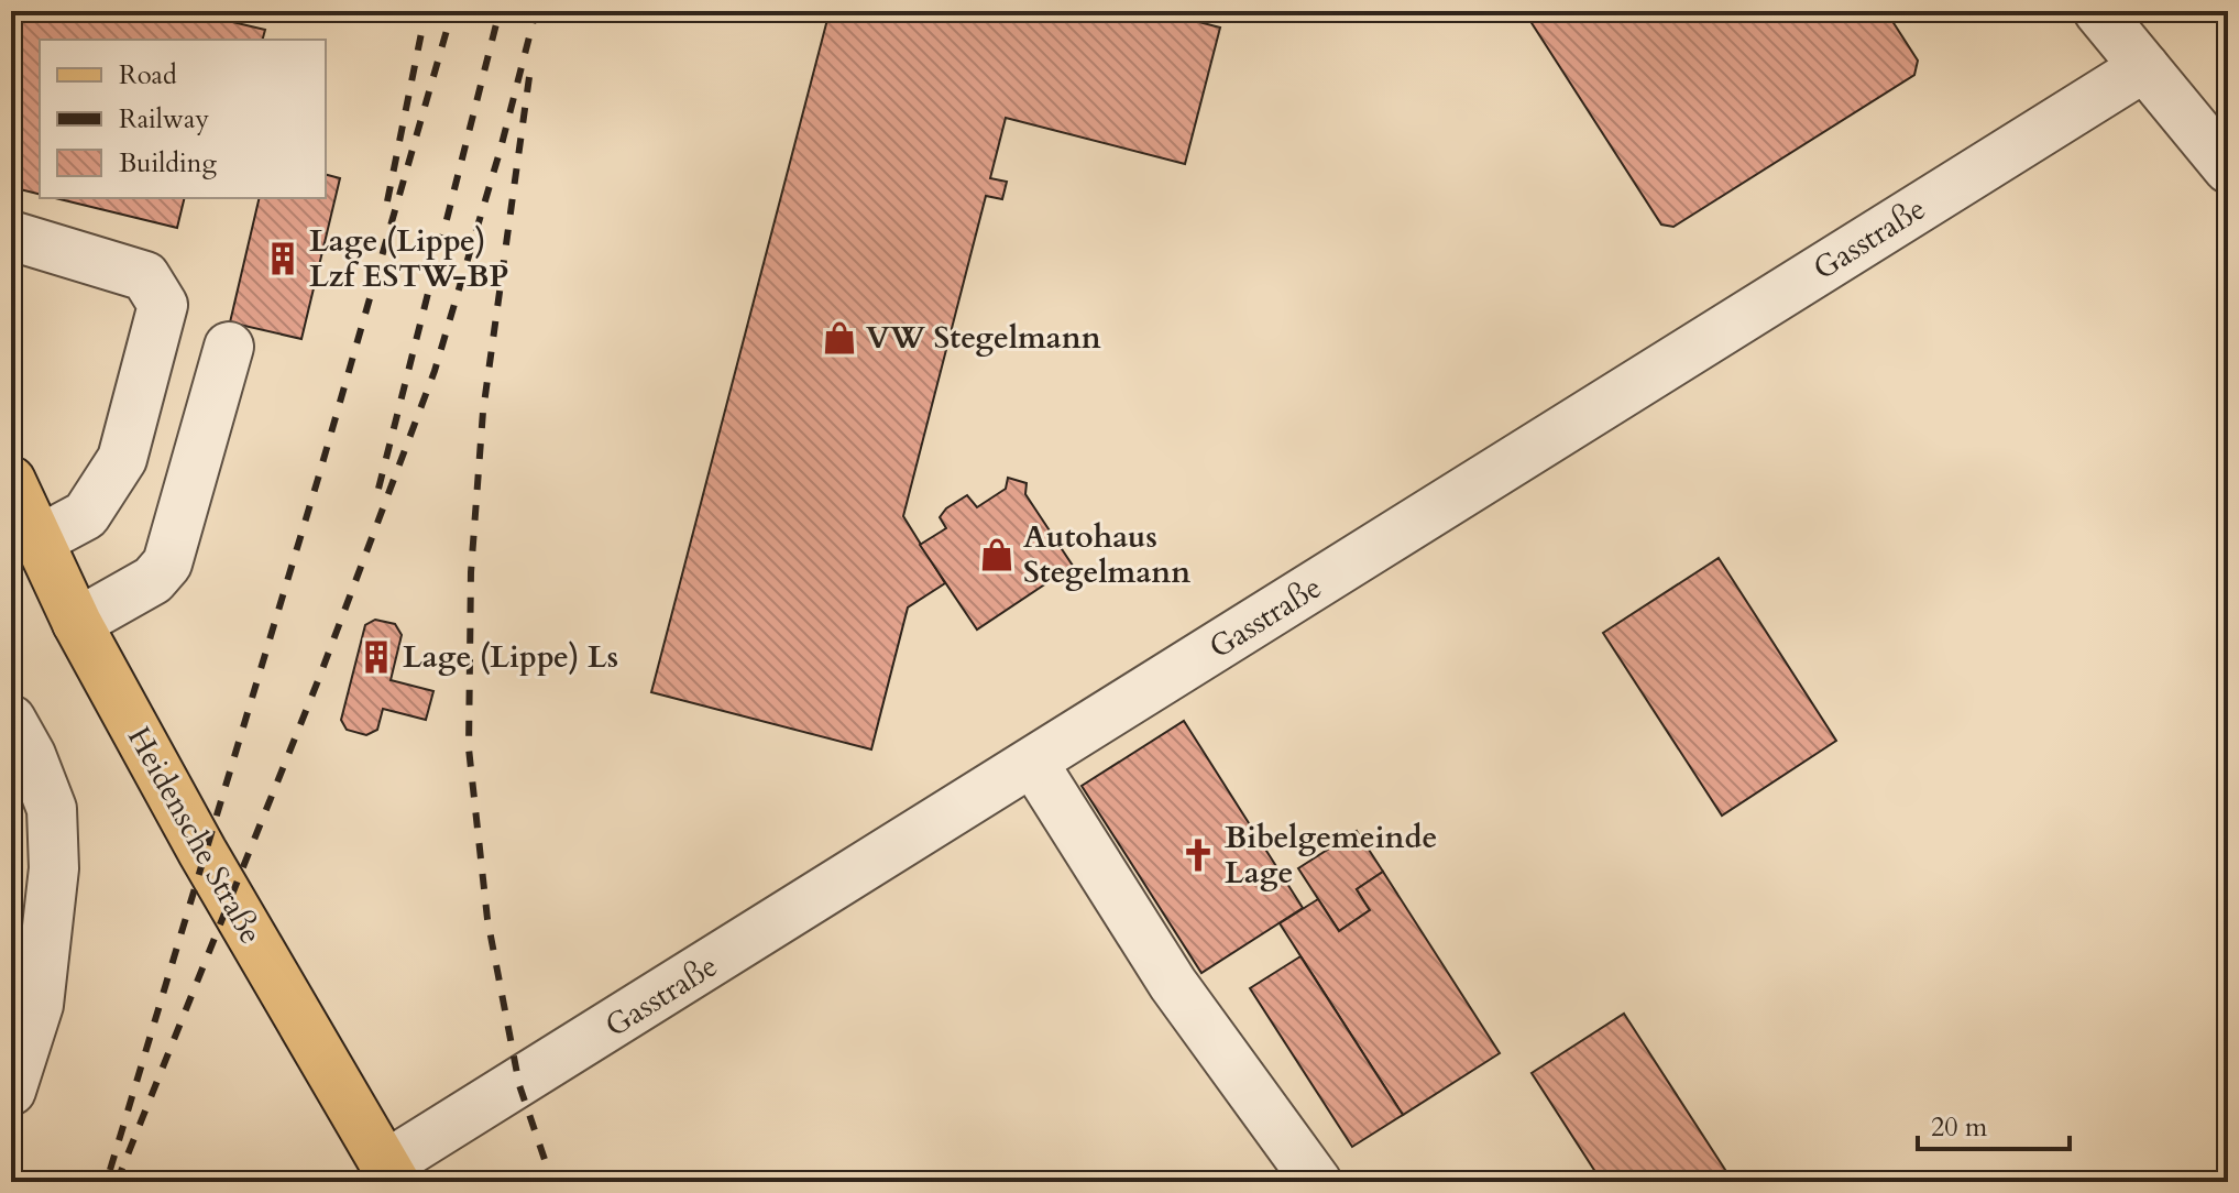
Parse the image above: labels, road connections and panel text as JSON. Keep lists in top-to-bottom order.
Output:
{
  "streets": {
    "main road": ["Heidensche Straße"],
    "street": ["Gasstraße"]
  },
  "crossings": [
    ["Gasstraße", "Heidensche Straße"]
  ],
  "places": {
    "building": ["Lage (Lippe) Lzf ESTW-BP", "Lage (Lippe) Ls"],
    "shop": ["VW Stegelmann", "Autohaus Stegelmann"],
    "church": ["Bibelgemeinde Lage"]
  },
  "legend": ["Road", "Railway", "Building"],
  "scale_bar": "20 m"
}
